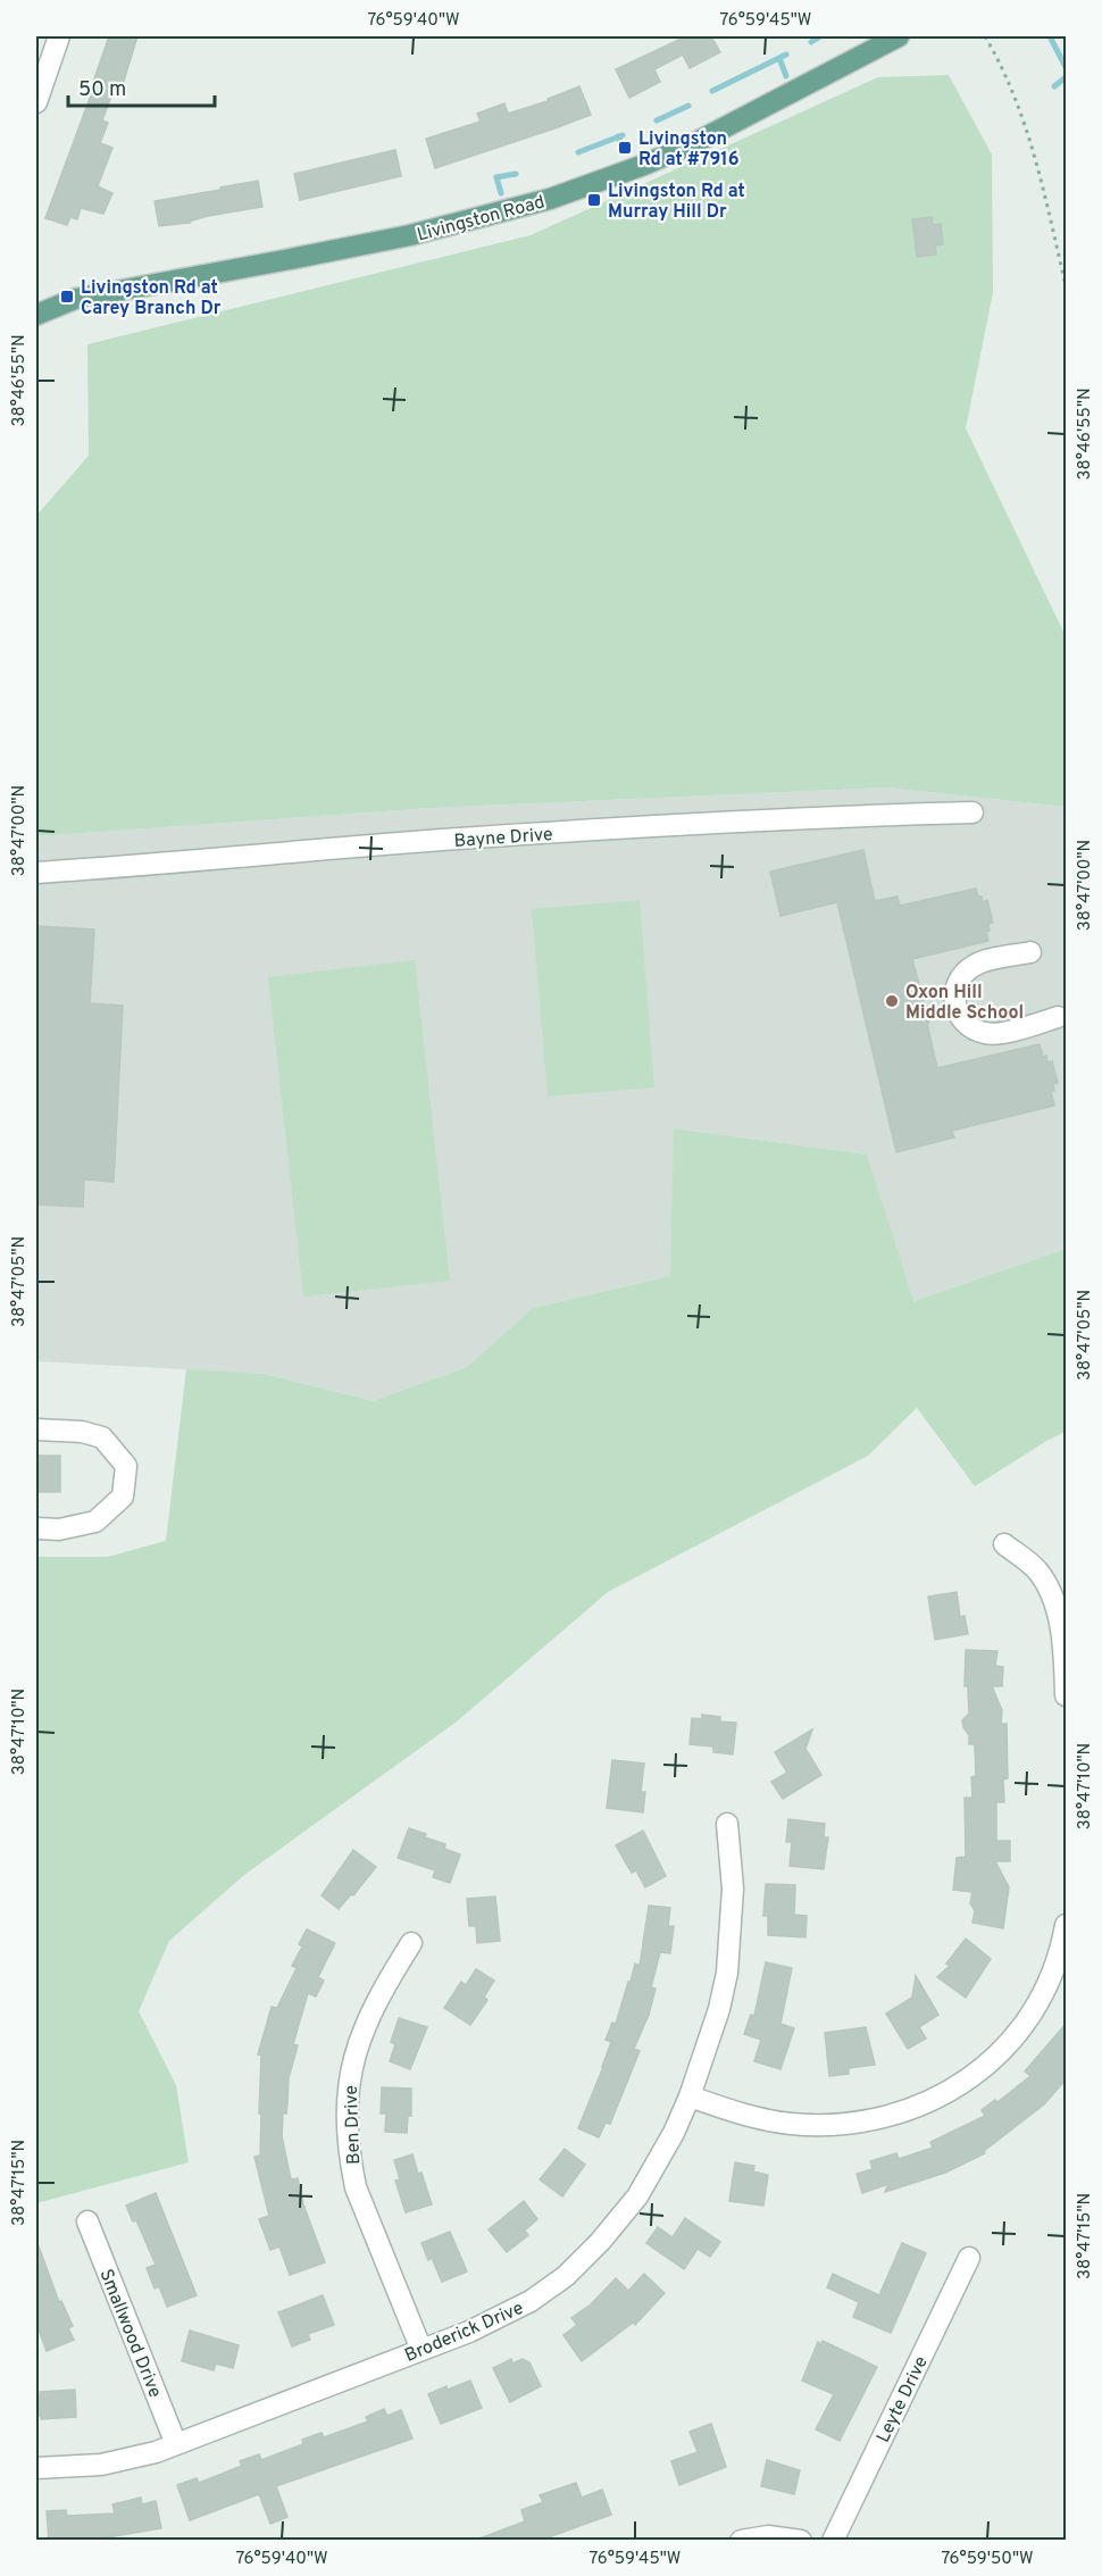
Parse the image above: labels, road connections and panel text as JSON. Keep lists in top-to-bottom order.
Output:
{
  "streets": {
    "main road": ["Livingston Road"],
    "street": [
      "Bayne Drive",
      "Ben Drive",
      "Broderick Drive",
      "Smallwood Drive",
      "Leyte Drive"
    ]
  },
  "crossings": [
    ["Ben Drive", "Broderick Drive"],
    ["Broderick Drive", "Smallwood Drive"]
  ],
  "places": {
    "transit": ["Livingston Rd at #7916", "Livingston Rd at Murray Hill Dr", "Livingston Rd at Carey Branch Dr"],
    "other": ["Oxon Hill Middle School"]
  },
  "scale_bar": "50 m",
  "coordinates": [
    "76°59'40\"W",
    "76°59'45\"W",
    "38°46'55\"N",
    "38°47'00\"N",
    "38°47'05\"N",
    "38°47'10\"N",
    "38°47'15\"N",
    "76°59'50\"W"
  ]
}
